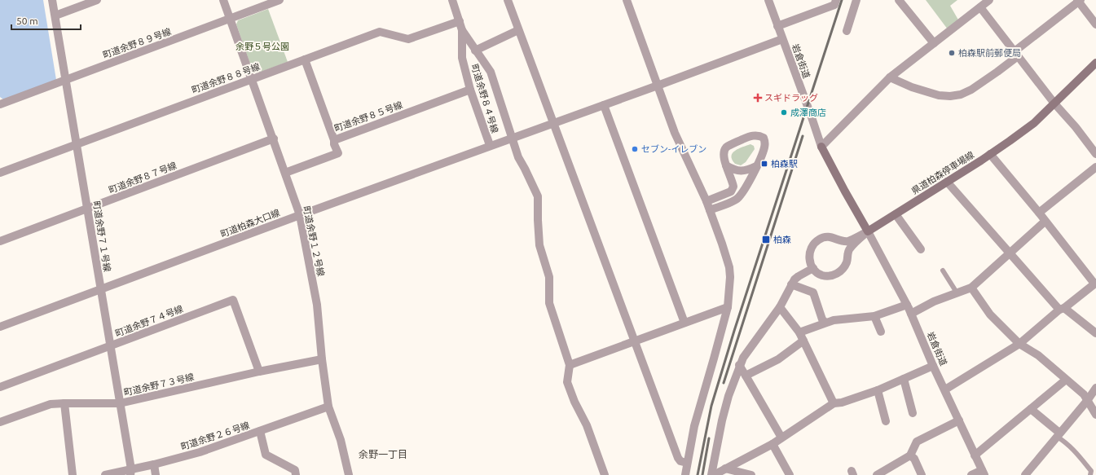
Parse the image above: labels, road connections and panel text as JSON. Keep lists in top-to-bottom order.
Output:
{
  "streets": {
    "main road": ["県道柏森停車場線"],
    "street": [
      "町道余野８９号線",
      "岩倉街道",
      "町道余野８８号線",
      "町道余野８４号線",
      "町道余野８５号線",
      "町道余野８７号線",
      "町道柏森大口線",
      "町道余野７１号線",
      "町道余野１２号線",
      "町道余野７４号線",
      "町道余野７３号線",
      "町道余野２６号線"
    ]
  },
  "crossings": [
    ["町道余野８９号線", "町道余野７１号線"],
    ["町道余野８９号線", "町道余野１２号線"],
    ["岩倉街道", "県道柏森停車場線"],
    ["岩倉街道", "町道柏森大口線"],
    ["町道余野８８号線", "町道余野８４号線"],
    ["町道余野８８号線", "町道余野８５号線"],
    ["町道余野８８号線", "町道余野７１号線"],
    ["町道余野８８号線", "町道余野１２号線"],
    ["町道余野８４号線", "町道余野８５号線"],
    ["町道余野８４号線", "町道柏森大口線"],
    ["町道余野８７号線", "町道余野７１号線"],
    ["町道余野８７号線", "町道余野１２号線"],
    ["町道柏森大口線", "町道余野７１号線"],
    ["町道柏森大口線", "町道余野１２号線"],
    ["町道余野７１号線", "町道余野７４号線"],
    ["町道余野７１号線", "町道余野７３号線"],
    ["町道余野７１号線", "町道余野２６号線"],
    ["町道余野１２号線", "町道余野７３号線"],
    ["町道余野１２号線", "町道余野２６号線"],
    ["町道余野７４号線", "町道余野７３号線"]
  ],
  "districts": ["余野一丁目"],
  "parks": ["余野５号公園"],
  "places": {
    "other": ["柏森駅前郵便局", "成澤商店", "セブン-イレブン"],
    "health": ["スギドラッグ"],
    "transit": ["柏森駅", "柏森"]
  },
  "scale_bar": "50 m"
}
